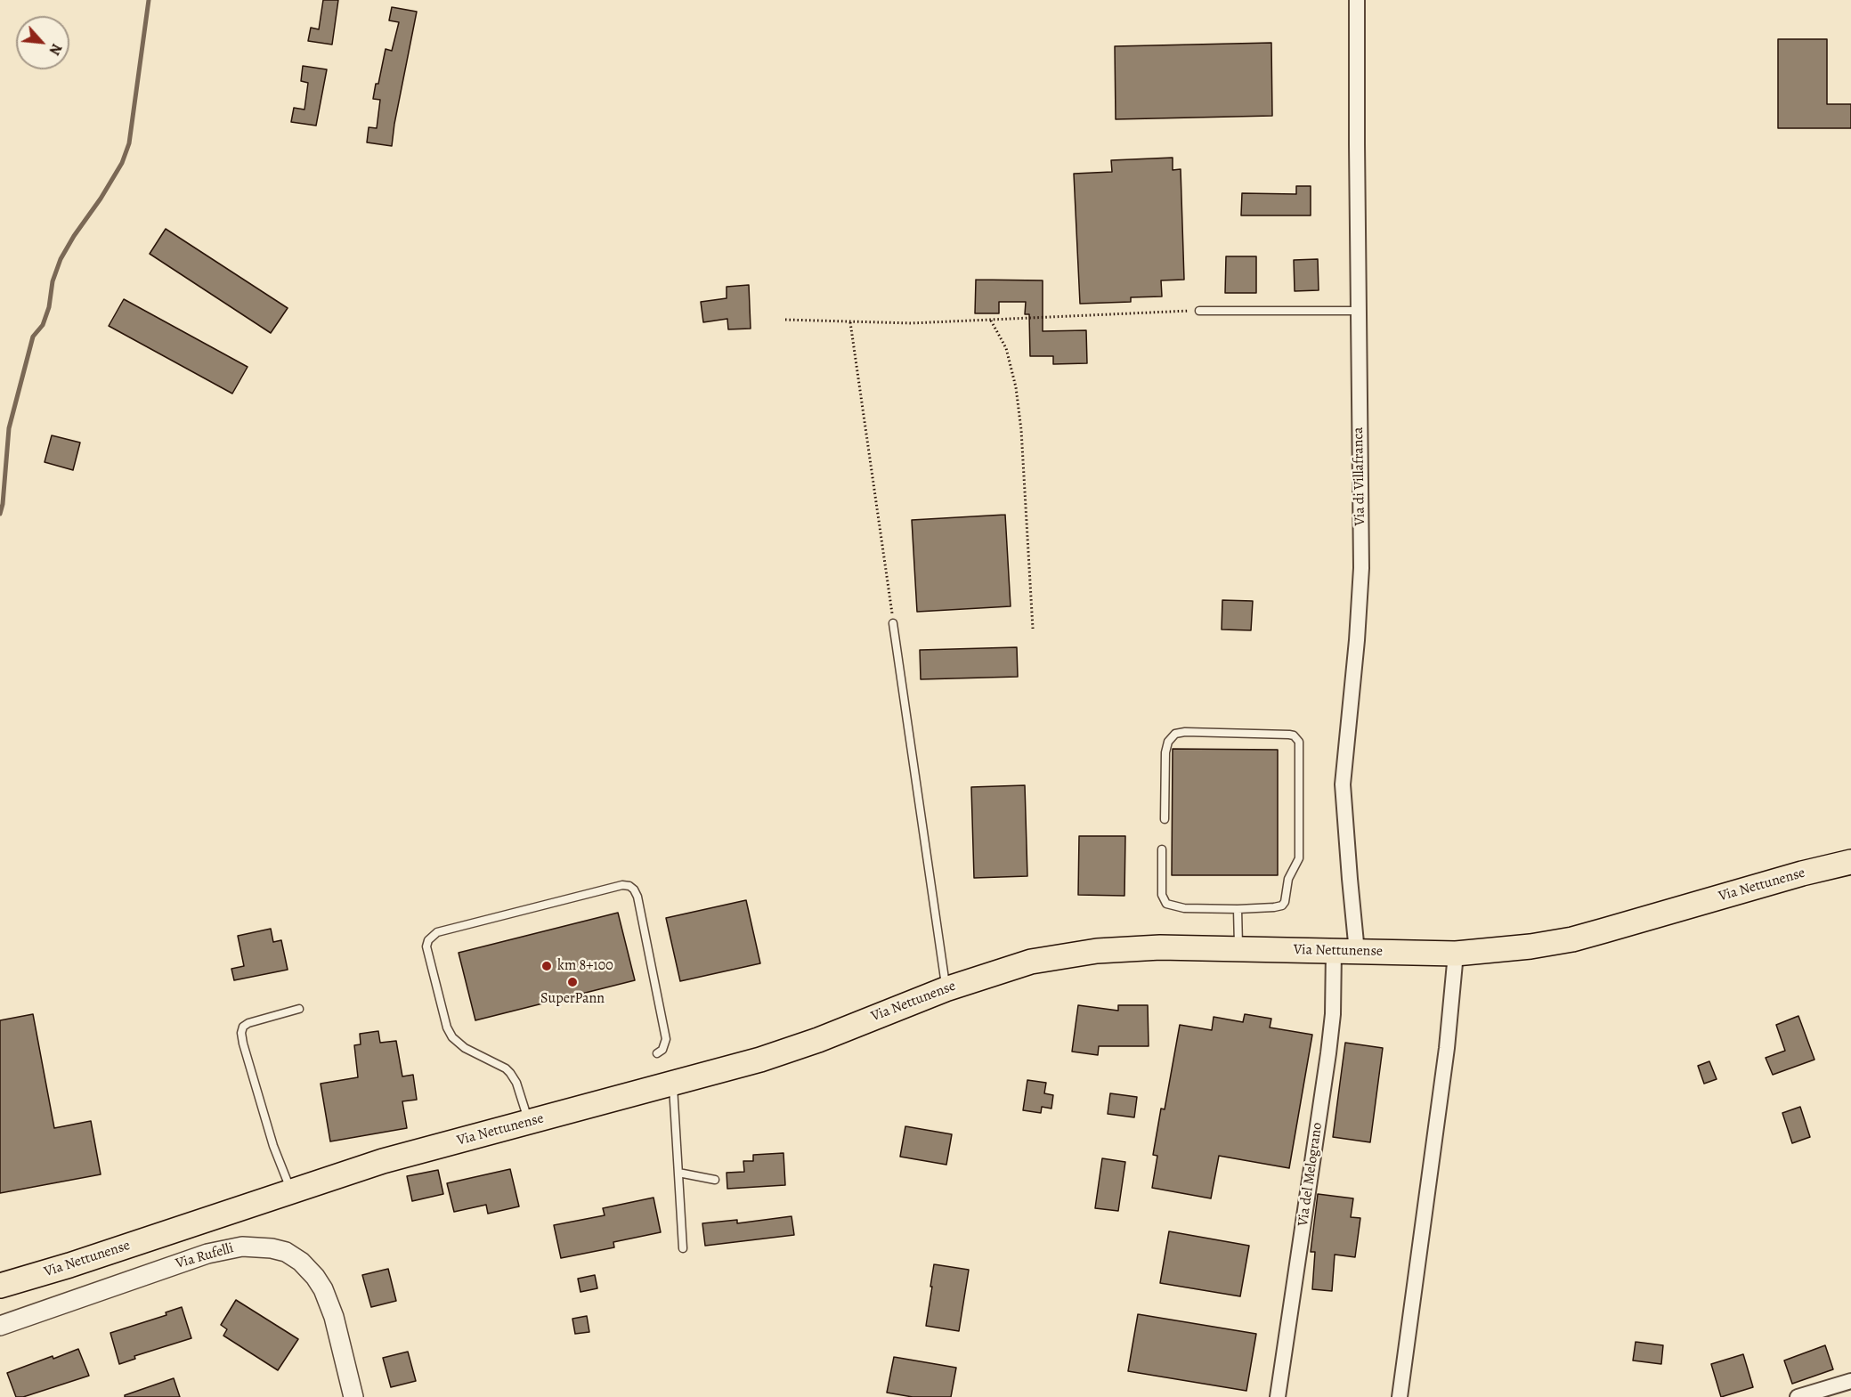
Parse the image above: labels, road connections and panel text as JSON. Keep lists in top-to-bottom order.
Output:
{
  "streets": {
    "main road": ["Via Nettunense"],
    "street": ["Via di Villafranca", "Via del Melograno", "Via Rufelli"]
  },
  "crossings": [
    ["Via di Villafranca", "Via Nettunense"],
    ["Via di Villafranca", "Via del Melograno"],
    ["Via Nettunense", "Via del Melograno"]
  ],
  "places": ["km 8+100", "SuperPann"],
  "north": "bottom right"
}
